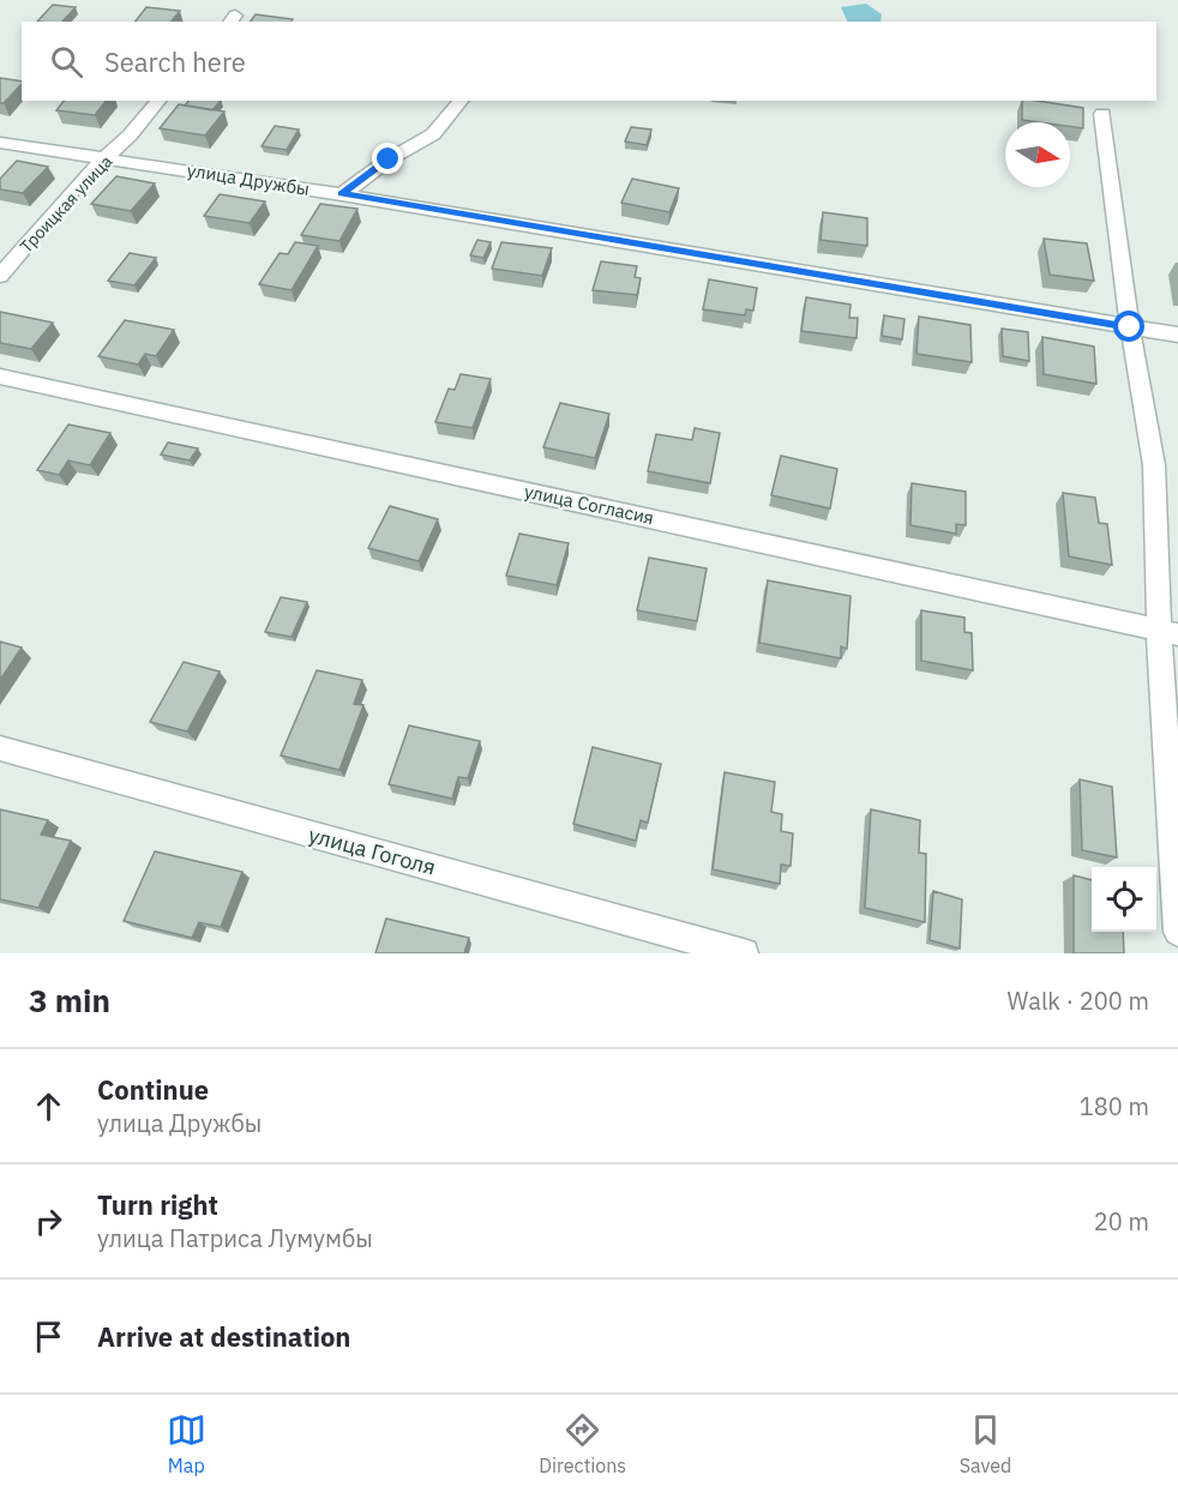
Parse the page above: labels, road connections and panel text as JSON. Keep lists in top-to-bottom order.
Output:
{
  "streets": {
    "street": [
      "улица Дружбы",
      "Троицкая улица",
      "улица Согласия",
      "улица Гоголя"
    ]
  },
  "crossings": [
    ["улица Дружбы", "Троицкая улица"]
  ],
  "north": "right",
  "page": {
    "search": "Search here",
    "heading": ["3 min", "Walk · 200 m"],
    "list": [
      ["Continue", "улица Дружбы", "180 m"],
      ["Turn right", "улица Патриса Лумумбы", "20 m"],
      "Arrive at destination"
    ],
    "nav": ["Map", "Directions", "Saved"]
  }
}
